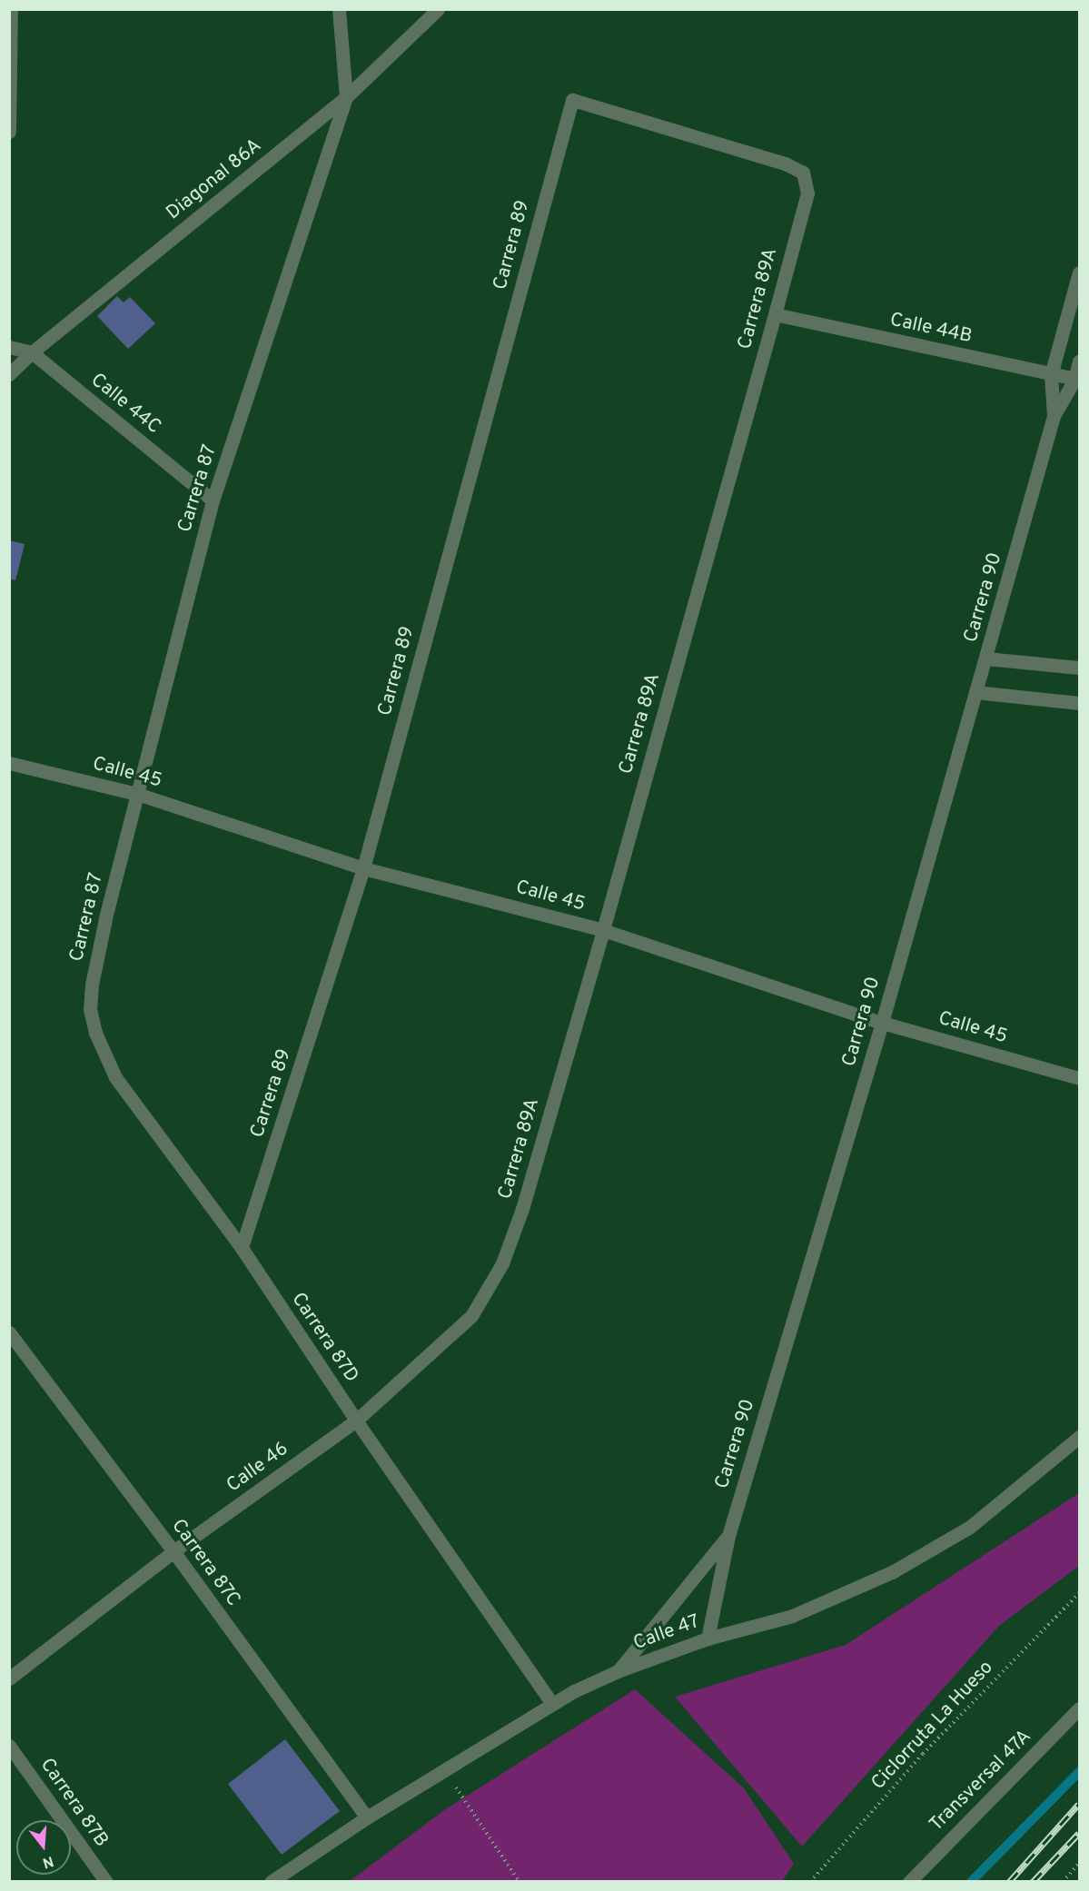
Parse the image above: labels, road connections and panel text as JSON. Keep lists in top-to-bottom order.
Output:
{
  "streets": {
    "street": [
      "Diagonal 86A",
      "Carrera 89",
      "Carrera 89A",
      "Calle 44B",
      "Calle 44C",
      "Carrera 87",
      "Carrera 90",
      "Calle 45",
      "Carrera 87D",
      "Calle 46",
      "Carrera 87C",
      "Calle 47",
      "Transversal 47A",
      "Carrera 87B"
    ],
    "path": ["Ciclorruta La Hueso"]
  },
  "crossings": [
    ["Diagonal 86A", "Calle 44C"],
    ["Diagonal 86A", "Carrera 87"],
    ["Carrera 89", "Carrera 89A"],
    ["Carrera 89", "Calle 45"],
    ["Carrera 89", "Carrera 87D"],
    ["Carrera 89A", "Calle 44B"],
    ["Carrera 89A", "Calle 45"],
    ["Carrera 89A", "Calle 46"],
    ["Calle 44B", "Carrera 90"],
    ["Calle 44C", "Carrera 87"],
    ["Carrera 87", "Calle 45"],
    ["Carrera 87", "Carrera 87D"],
    ["Carrera 90", "Calle 45"],
    ["Carrera 90", "Calle 47"],
    ["Carrera 87D", "Calle 46"],
    ["Carrera 87D", "Calle 47"],
    ["Calle 46", "Carrera 87C"],
    ["Carrera 87C", "Calle 47"]
  ],
  "north": "bottom"
}
